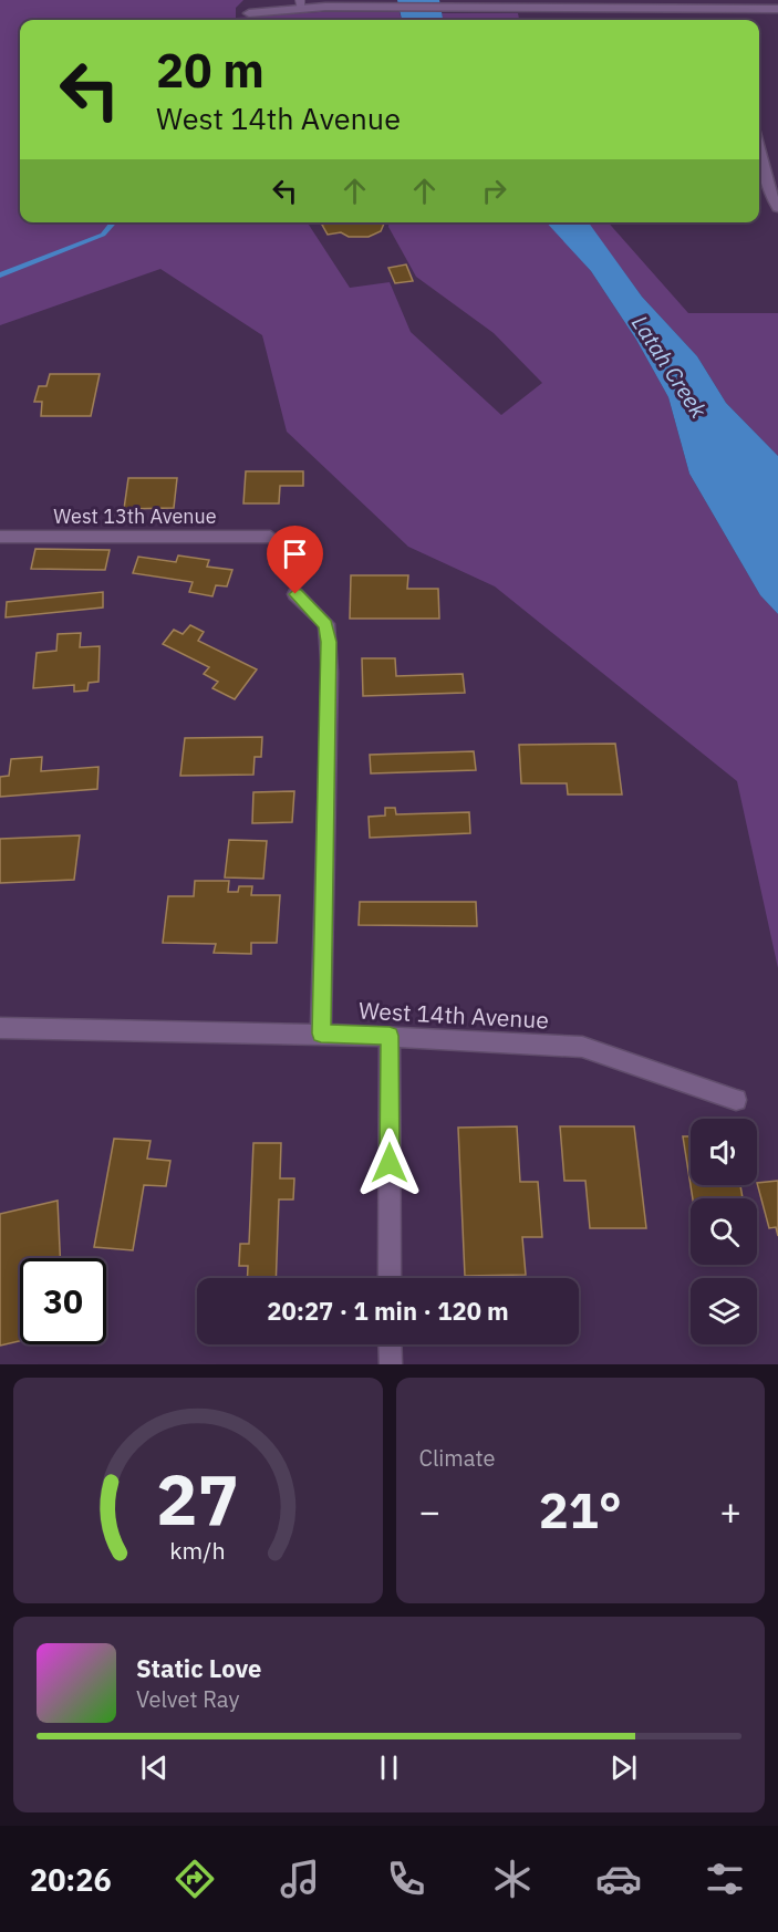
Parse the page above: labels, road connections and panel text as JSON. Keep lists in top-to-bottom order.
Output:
{
  "streets": {
    "street": ["West 13th Avenue", "West 14th Avenue"]
  },
  "water": ["Latah Creek"],
  "page": {
    "turn": ["20 m", "West 14th Avenue"],
    "limit": "30",
    "trip": "20:27 · 1 min · 120 m",
    "tile": "Climate",
    "heat": ["−", "21°", "+"],
    "song": ["Static Love", "Velvet Ray"],
    "tabs": "20:26",
    "gauge": ["27", "km/h"]
  }
}
